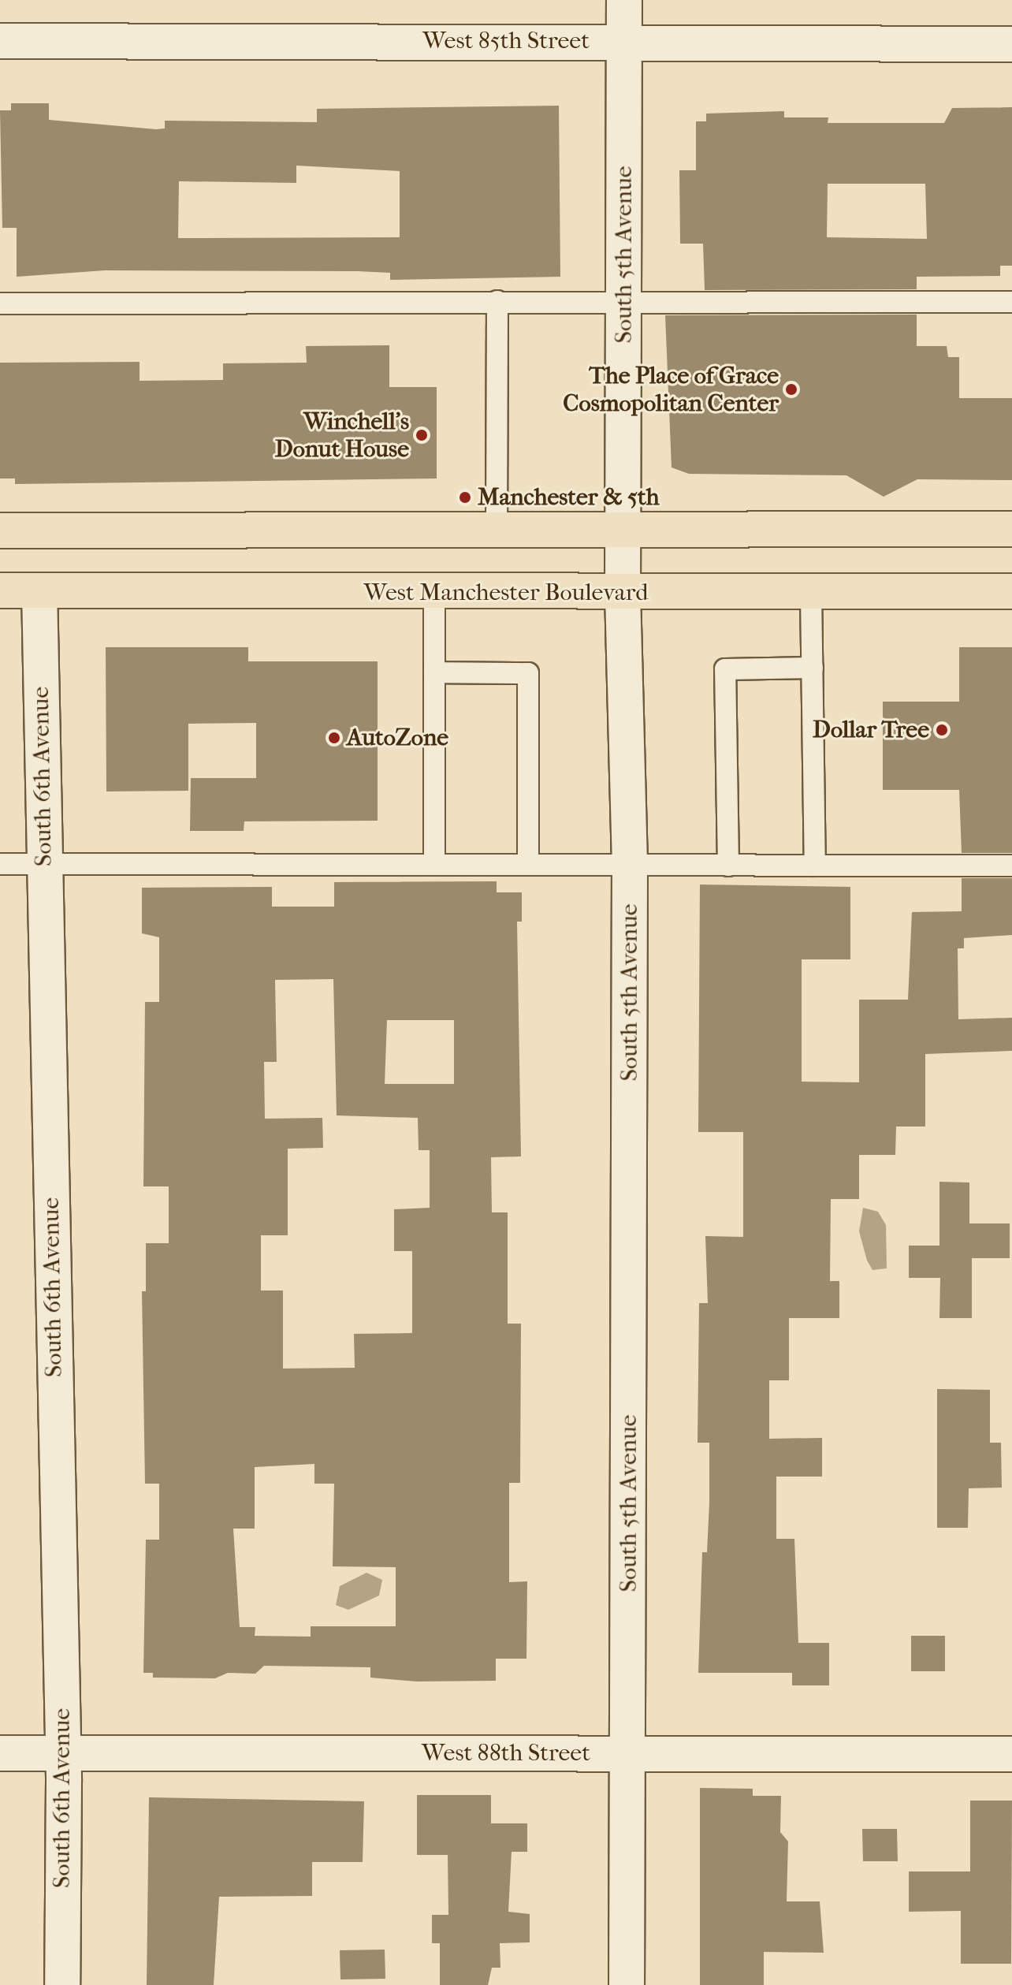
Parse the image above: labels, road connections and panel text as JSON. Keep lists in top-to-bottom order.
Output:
{
  "streets": {
    "main road": ["West Manchester Boulevard"],
    "street": [
      "West 85th Street",
      "South 5th Avenue",
      "South 6th Avenue",
      "West 88th Street"
    ]
  },
  "crossings": [
    ["West 85th Street", "South 5th Avenue"],
    ["South 5th Avenue", "West Manchester Boulevard"],
    ["South 5th Avenue", "West 88th Street"],
    ["West Manchester Boulevard", "South 6th Avenue"],
    ["South 6th Avenue", "West 88th Street"]
  ],
  "places": [
    "The Place of Grace Cosmopolitan Center",
    "Winchell's Donut House",
    "Manchester & 5th",
    "Dollar Tree",
    "AutoZone"
  ]
}
